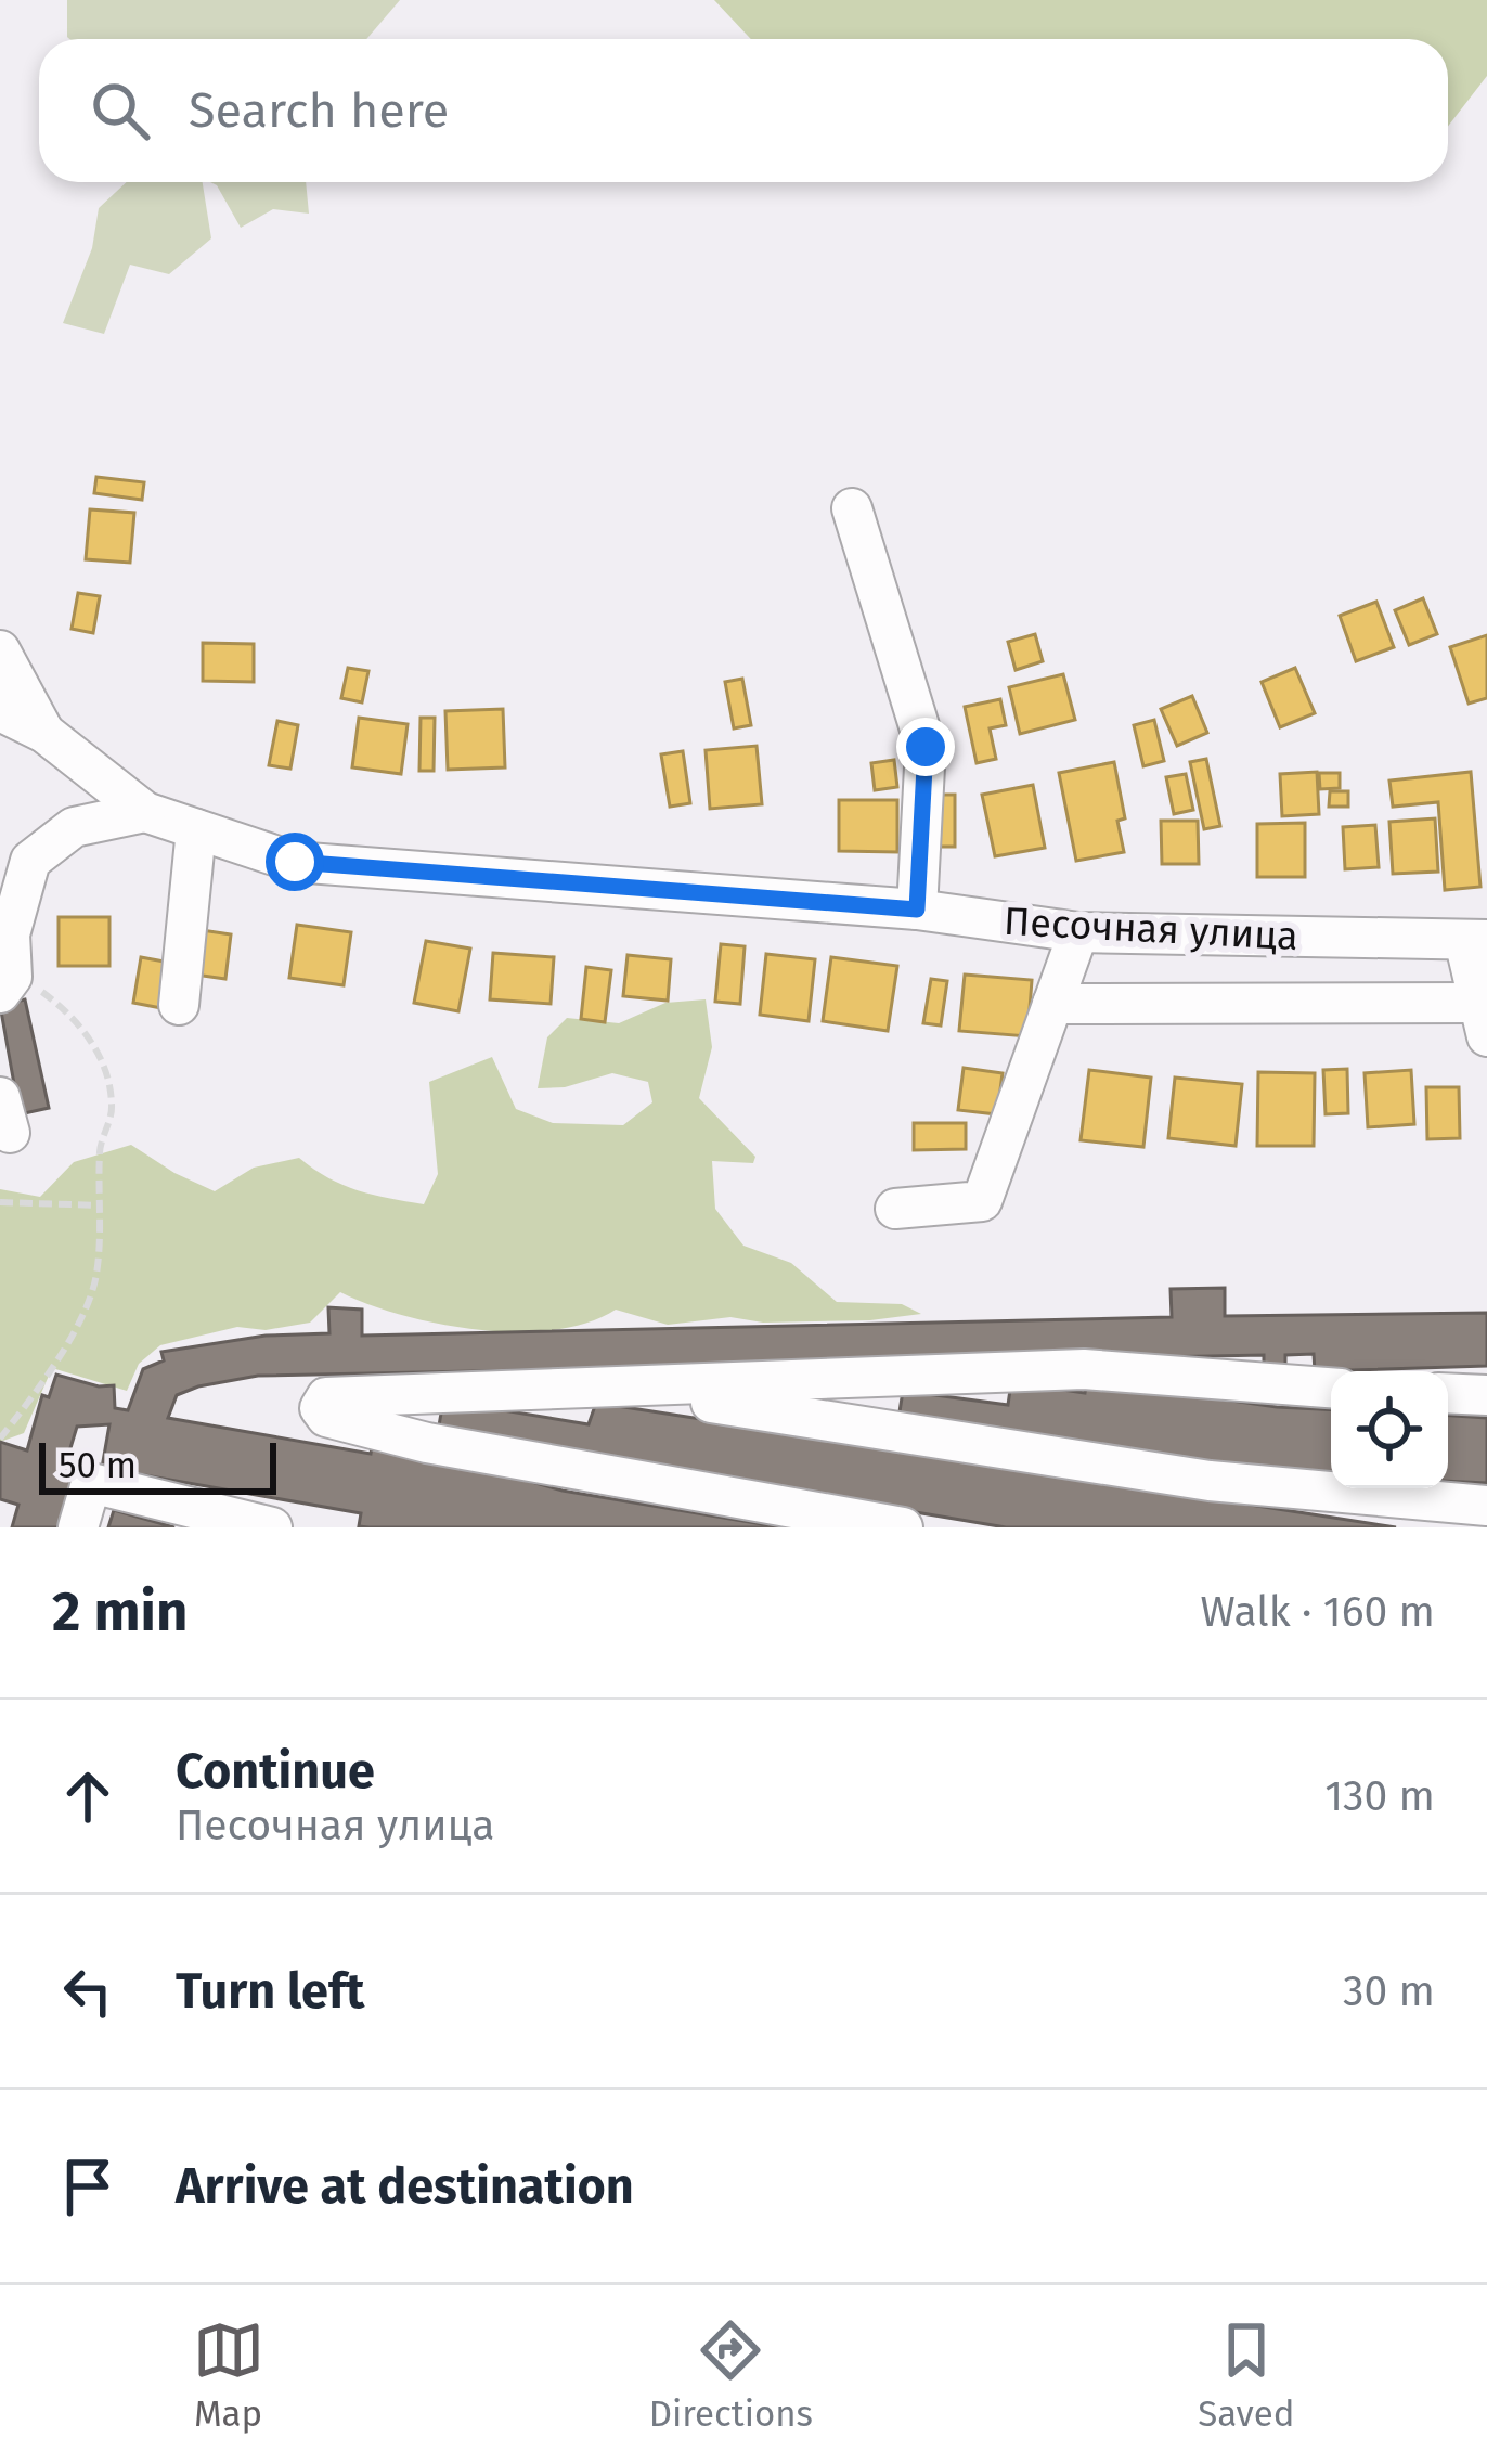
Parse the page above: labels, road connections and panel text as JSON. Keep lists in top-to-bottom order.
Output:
{
  "streets": {
    "street": ["Песочная улица"]
  },
  "scale_bar": "50 m",
  "page": {
    "search": "Search here",
    "scale": "50 m",
    "heading": ["2 min", "Walk · 160 m"],
    "list": [
      ["Continue", "Песочная улица", "130 m"],
      ["Turn left", "30 m"],
      "Arrive at destination"
    ],
    "nav": ["Map", "Directions", "Saved"]
  }
}
